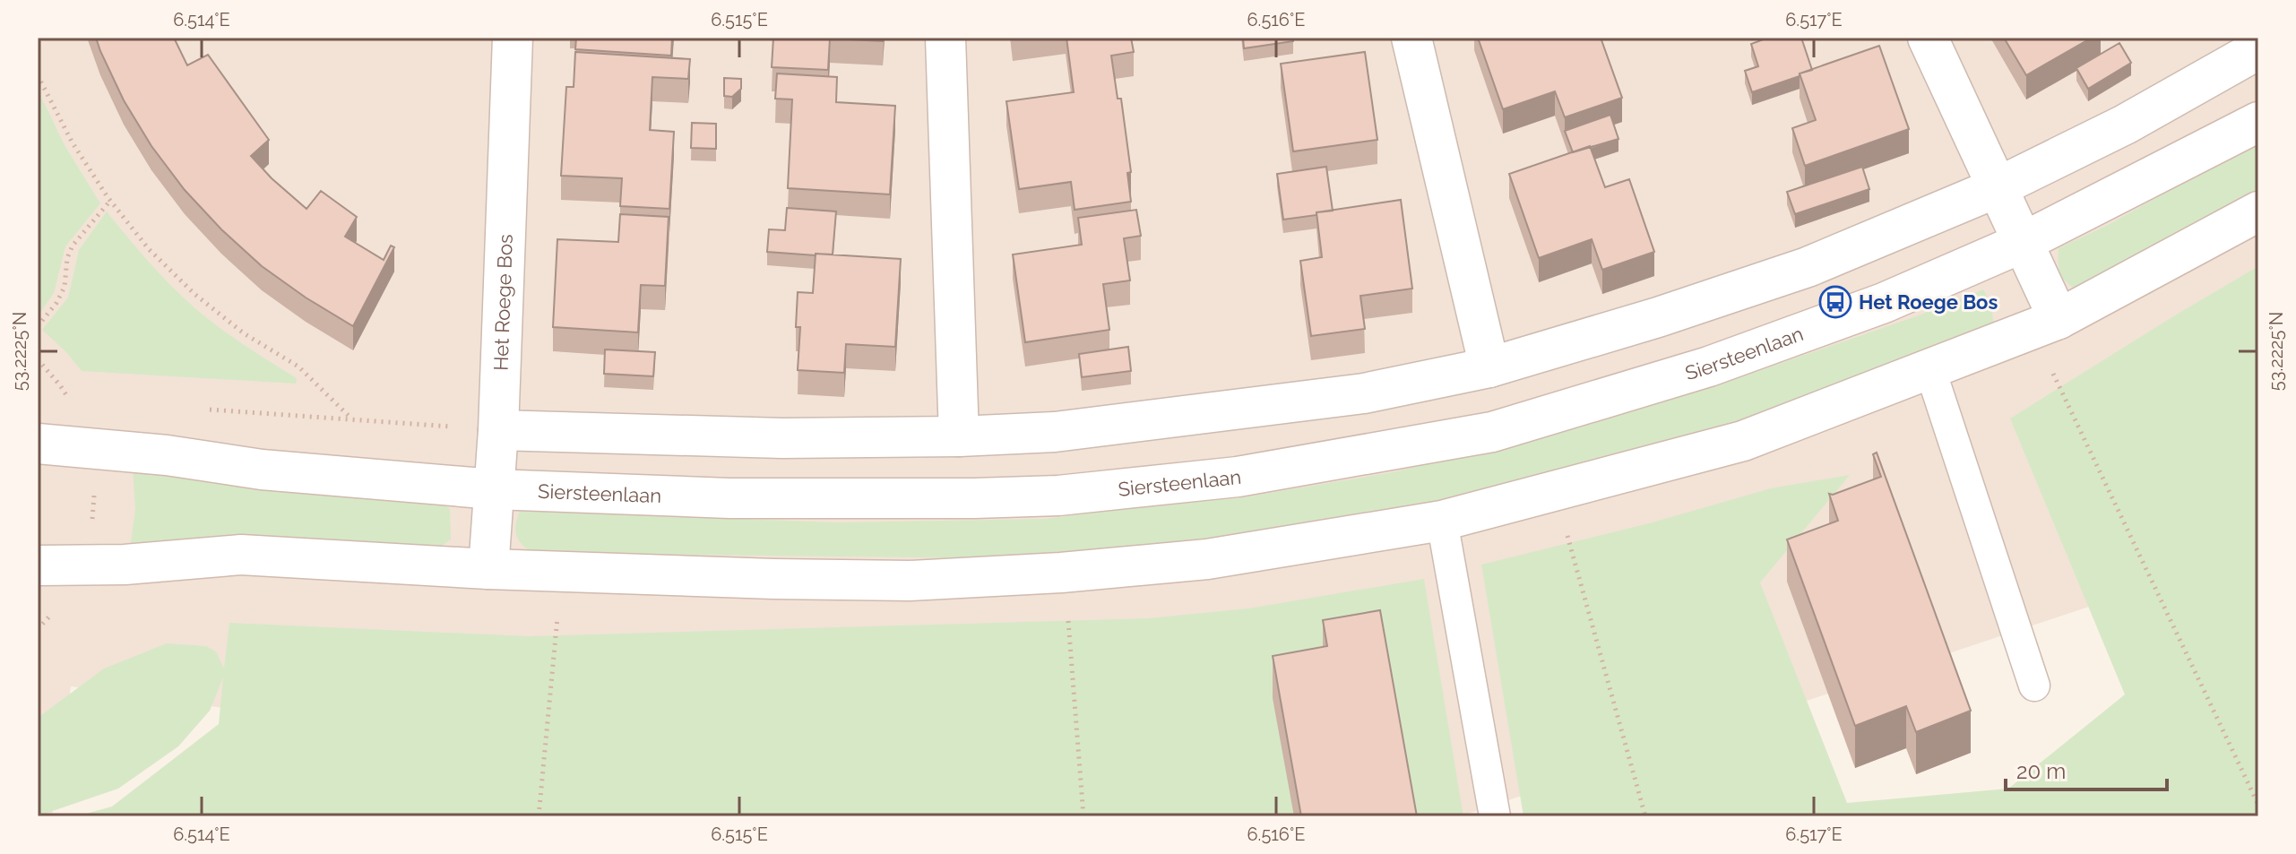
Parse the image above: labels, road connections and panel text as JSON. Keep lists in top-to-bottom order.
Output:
{
  "streets": {
    "main road": ["Het Roege Bos", "Siersteenlaan"]
  },
  "crossings": [
    ["Het Roege Bos", "Siersteenlaan"]
  ],
  "places": {
    "bus stop": ["Het Roege Bos"]
  },
  "scale_bar": "20 m",
  "coordinates": [
    "6.514°E",
    "6.515°E",
    "6.516°E",
    "6.517°E",
    "53.2225°N"
  ]
}
